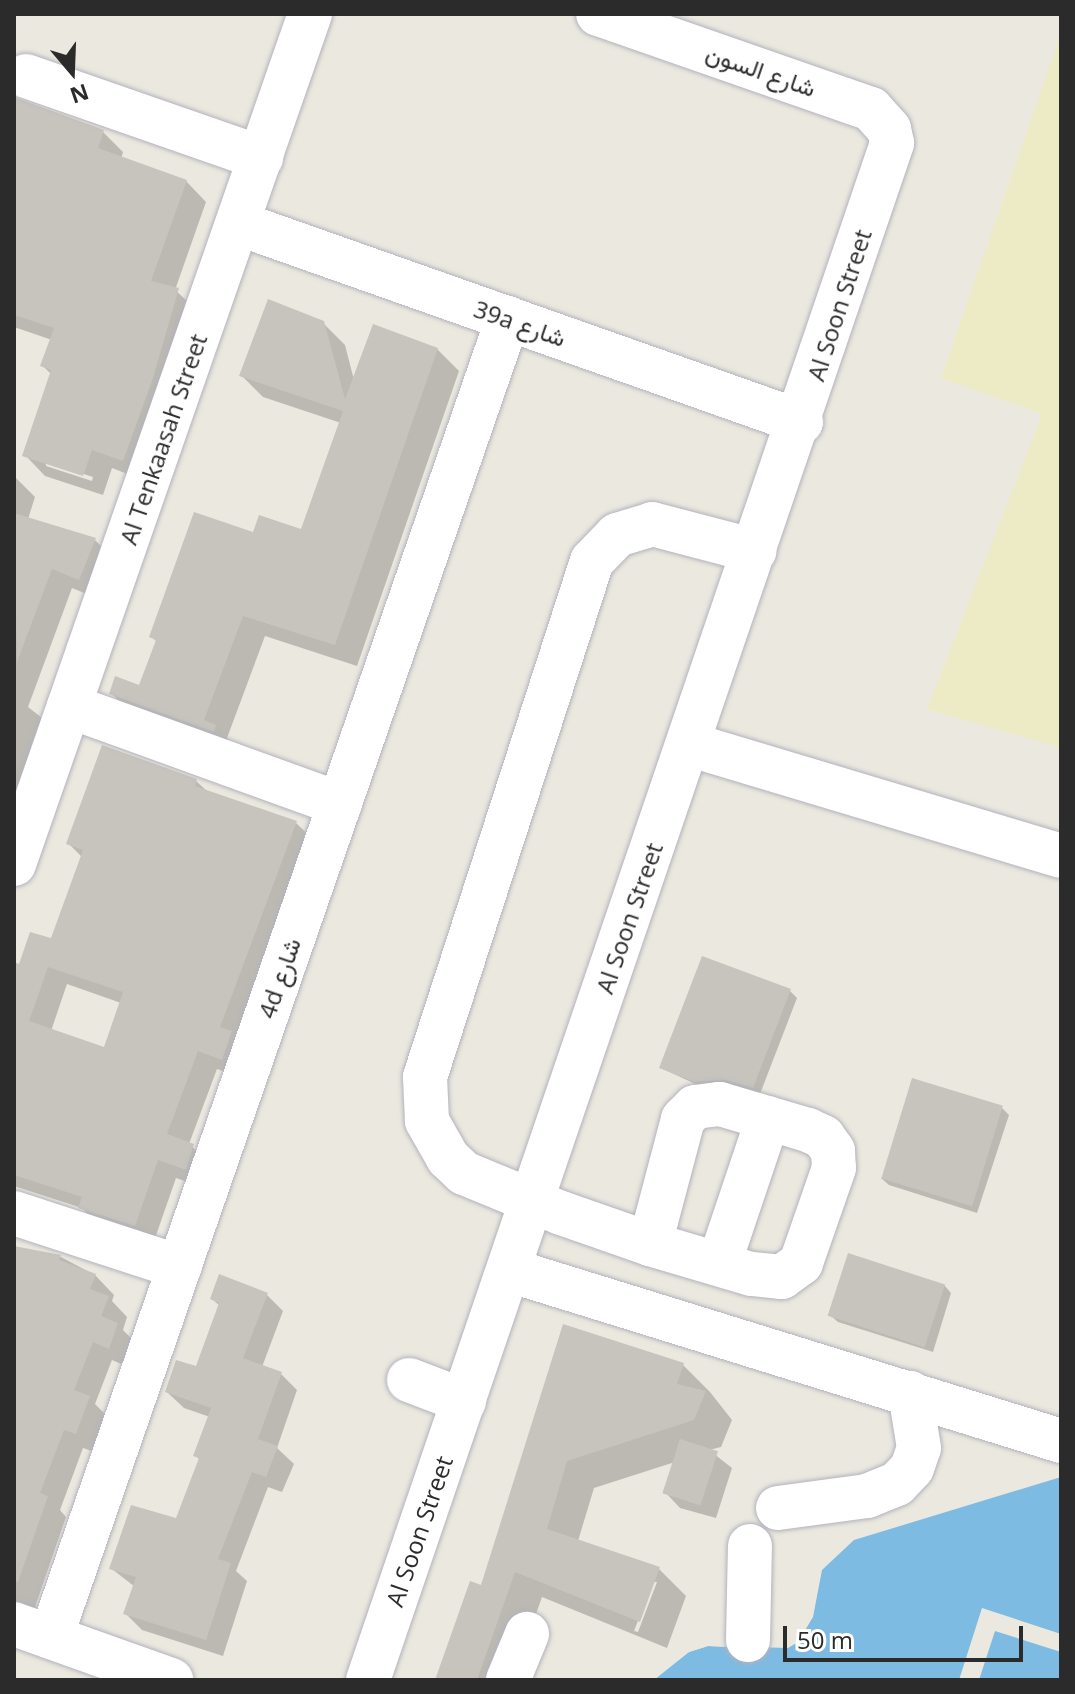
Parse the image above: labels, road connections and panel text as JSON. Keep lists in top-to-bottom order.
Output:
{
  "streets": {
    "street": [
      "شارع السون",
      "Al Soon Street",
      "39a شارع",
      "Al Tenkaasah Street",
      "4d شارع"
    ]
  },
  "crossings": [
    ["شارع السون", "Al Soon Street"],
    ["Al Soon Street", "39a شارع"],
    ["39a شارع", "Al Tenkaasah Street"],
    ["39a شارع", "4d شارع"]
  ],
  "scale_bar": "50 m",
  "north": "bottom"
}
